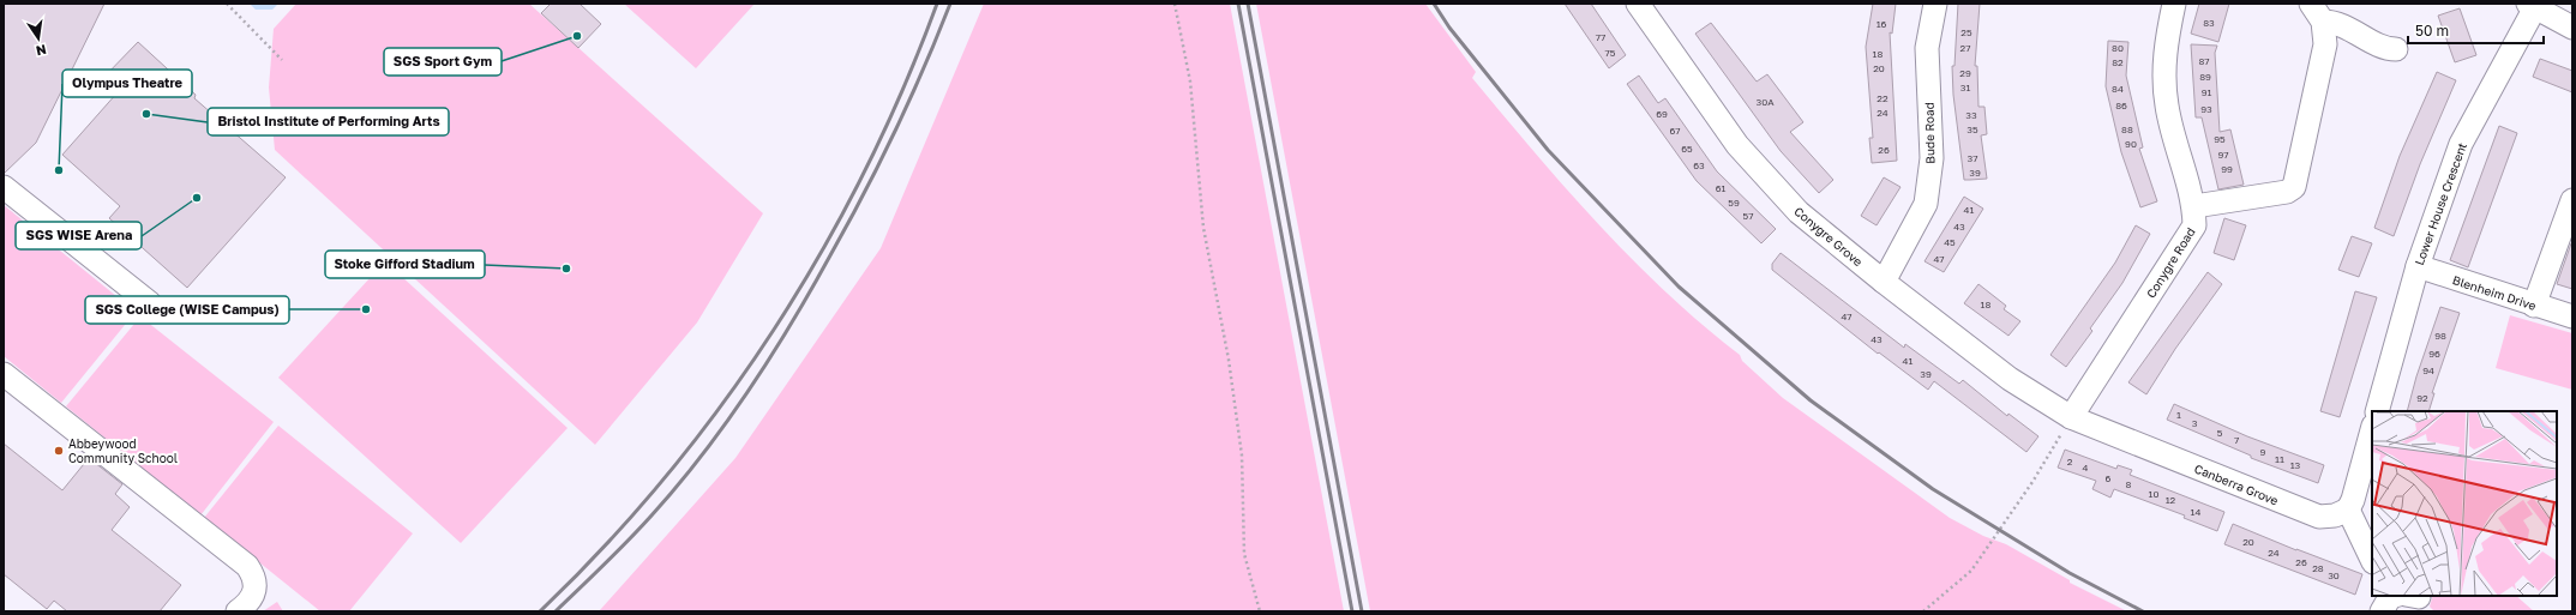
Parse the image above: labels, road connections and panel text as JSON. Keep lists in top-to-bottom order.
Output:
{
  "streets": {
    "street": [
      "Bude Road",
      "Lower House Crescent",
      "Conygre Grove",
      "Conygre Road",
      "Blenheim Drive",
      "Canberra Grove"
    ]
  },
  "crossings": [
    ["Bude Road", "Conygre Grove"],
    ["Lower House Crescent", "Blenheim Drive"],
    ["Conygre Grove", "Conygre Road"],
    ["Conygre Grove", "Canberra Grove"],
    ["Conygre Road", "Canberra Grove"]
  ],
  "places": [
    "SGS Sport Gym",
    "Bristol Institute of Performing Arts",
    "Olympus Theatre",
    "SGS WISE Arena",
    "Stoke Gifford Stadium",
    "SGS College (WISE Campus)",
    "Abbeywood Community School"
  ],
  "house_numbers": [
    "83",
    "16",
    "25",
    "77",
    "27",
    "80",
    "75",
    "18",
    "87",
    "82",
    "20",
    "29",
    "89",
    "31",
    "84",
    "91",
    "22",
    "30A",
    "86",
    "93",
    "24",
    "69",
    "33",
    "35",
    "88",
    "67",
    "95",
    "90",
    "65",
    "26",
    "97",
    "37",
    "63",
    "99",
    "39",
    "61",
    "59",
    "41",
    "57",
    "43",
    "45",
    "47",
    "18",
    "47",
    "98",
    "43",
    "96",
    "41",
    "94",
    "39",
    "92",
    "1",
    "3",
    "5",
    "7",
    "9",
    "11",
    "2",
    "13",
    "4",
    "6",
    "8",
    "10",
    "12",
    "14",
    "20",
    "24",
    "26",
    "28",
    "30"
  ],
  "scale_bar": "50 m",
  "north": "bottom"
}
